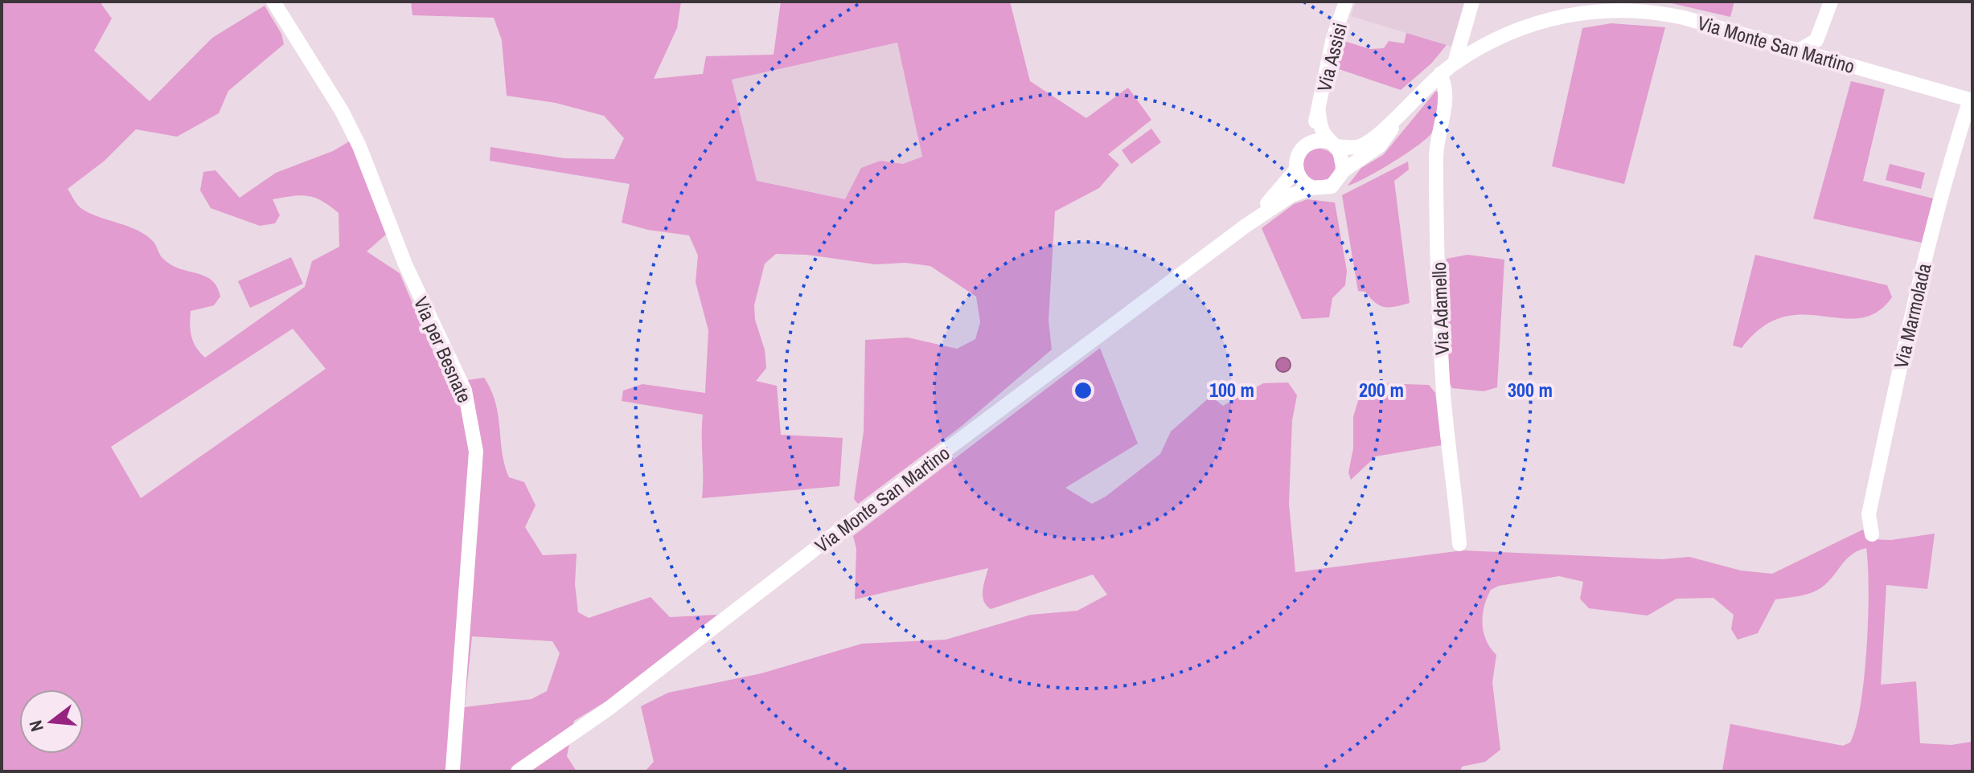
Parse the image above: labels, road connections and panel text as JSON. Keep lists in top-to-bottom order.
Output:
{
  "streets": {
    "street": [
      "Via Monte San Martino",
      "Via Assisi",
      "Via Adamello",
      "Via Marmolada",
      "Via per Besnate"
    ]
  },
  "crossings": [
    ["Via Monte San Martino", "Via Assisi"],
    ["Via Monte San Martino", "Via Adamello"],
    ["Via Monte San Martino", "Via Marmolada"]
  ],
  "north": "left",
  "rings": ["100 m", "200 m", "300 m"]
}
